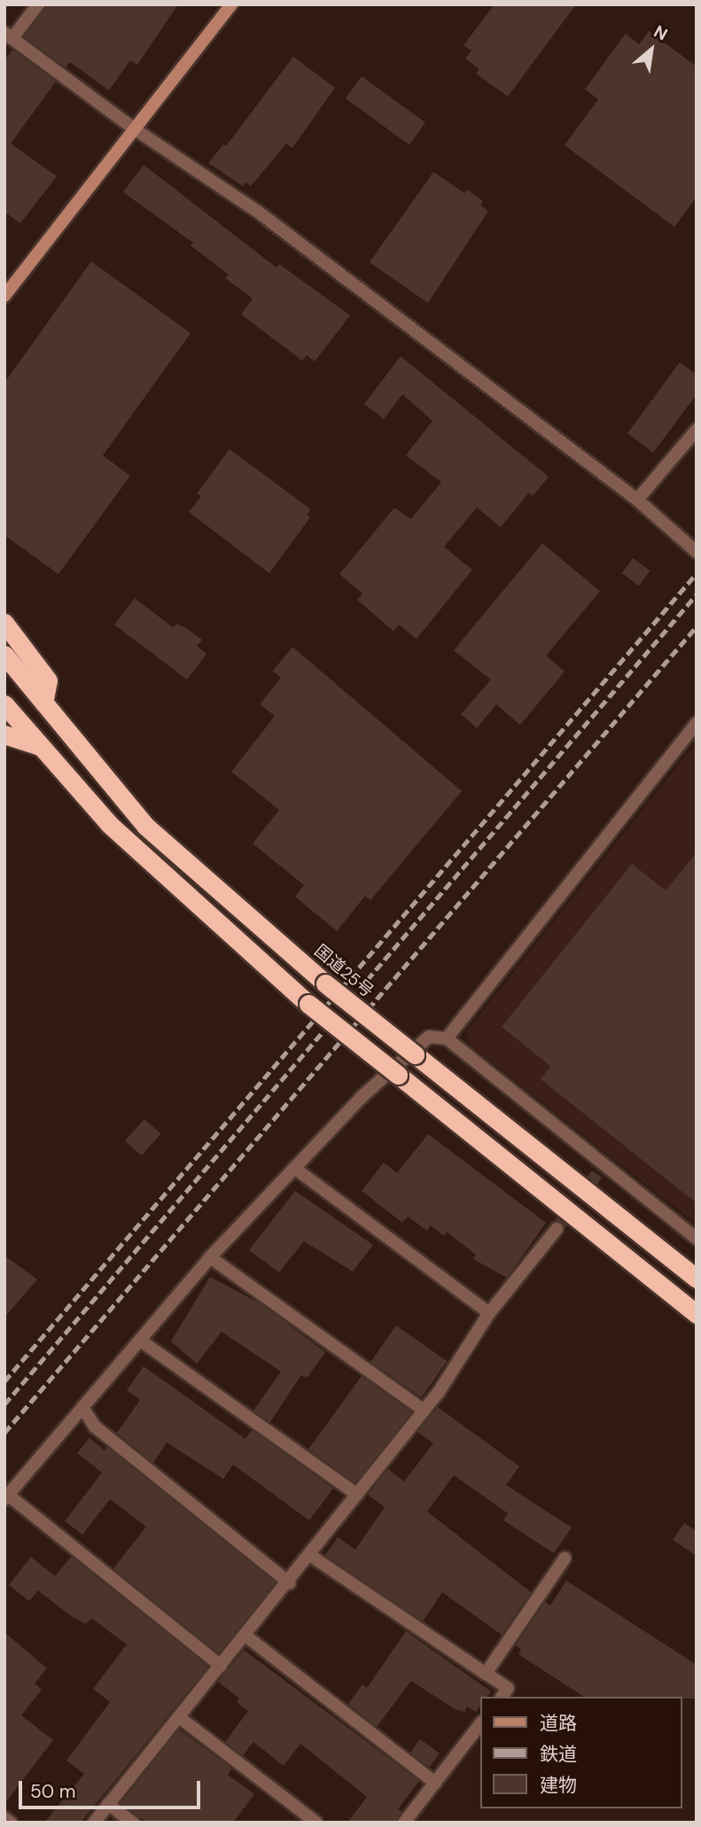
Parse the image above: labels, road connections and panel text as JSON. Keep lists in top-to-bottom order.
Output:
{
  "streets": {
    "highway": ["国道25号"]
  },
  "legend": ["道路", "鉄道", "建物"],
  "scale_bar": "50 m",
  "north": "top right"
}
